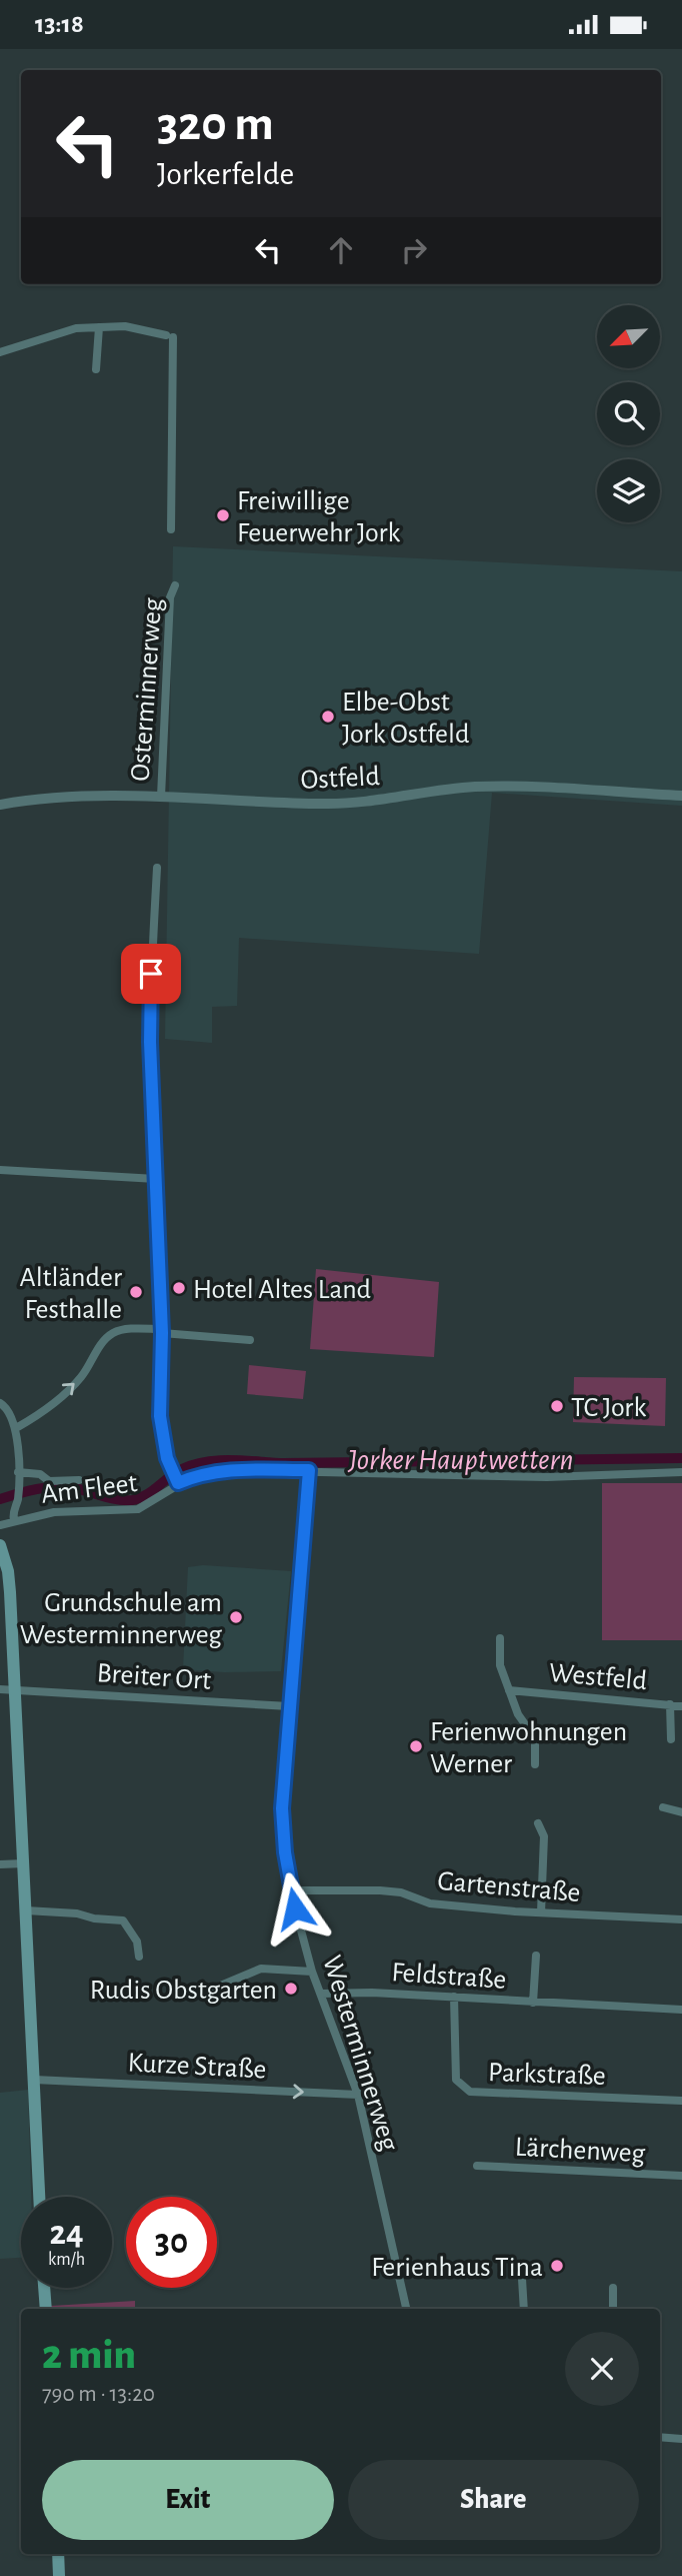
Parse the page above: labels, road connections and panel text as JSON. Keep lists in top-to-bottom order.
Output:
{
  "streets": {
    "street": [
      "Osterminnerweg",
      "Ostfeld",
      "Am Fleet",
      "Breiter Ort",
      "Westfeld",
      "Gartenstraße",
      "Feldstraße",
      "Westerminnerweg",
      "Kurze Straße",
      "Parkstraße",
      "Lärchenweg"
    ]
  },
  "crossings": [
    ["Osterminnerweg", "Ostfeld"],
    ["Am Fleet", "Westerminnerweg"],
    ["Breiter Ort", "Westerminnerweg"],
    ["Gartenstraße", "Westerminnerweg"],
    ["Feldstraße", "Westerminnerweg"],
    ["Feldstraße", "Parkstraße"],
    ["Westerminnerweg", "Kurze Straße"]
  ],
  "one_way": ["Kurze Straße"],
  "water": ["Jorker Hauptwettern"],
  "places": [
    "Freiwillige Feuerwehr Jork",
    "Elbe-Obst Jork Ostfeld",
    "Hotel Altes Land",
    "Altländer Festhalle",
    "TC Jork",
    "Grundschule am Westerminnerweg",
    "Ferienwohnungen Werner",
    "Rudis Obstgarten",
    "Ferienhaus Tina"
  ],
  "north": "bottom left",
  "page": {
    "status": "13:18",
    "turn": ["320 m", "Jorkerfelde"],
    "speed": "24 km/h",
    "limit": "30",
    "heading": ["2 min", "790 m · 13:20"],
    "buttons": ["Exit", "Share"]
  }
}
